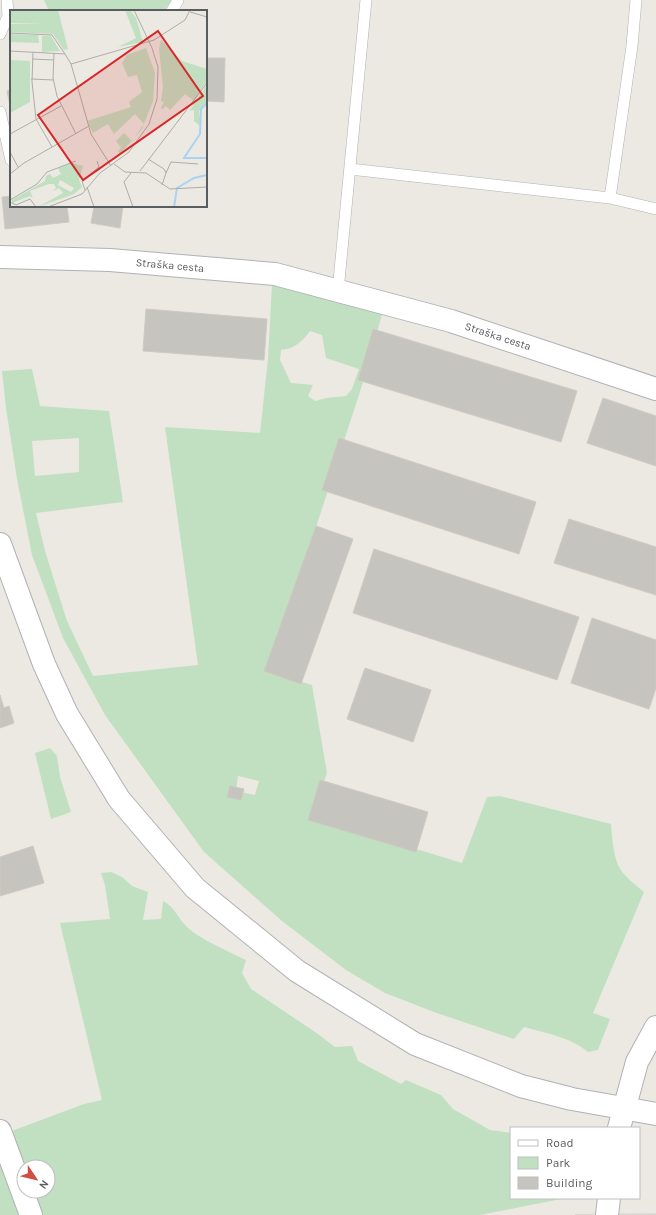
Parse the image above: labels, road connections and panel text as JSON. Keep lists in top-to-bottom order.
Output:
{
  "streets": {
    "street": ["Straška cesta"]
  },
  "legend": ["Road", "Park", "Building"],
  "north": "bottom right"
}
